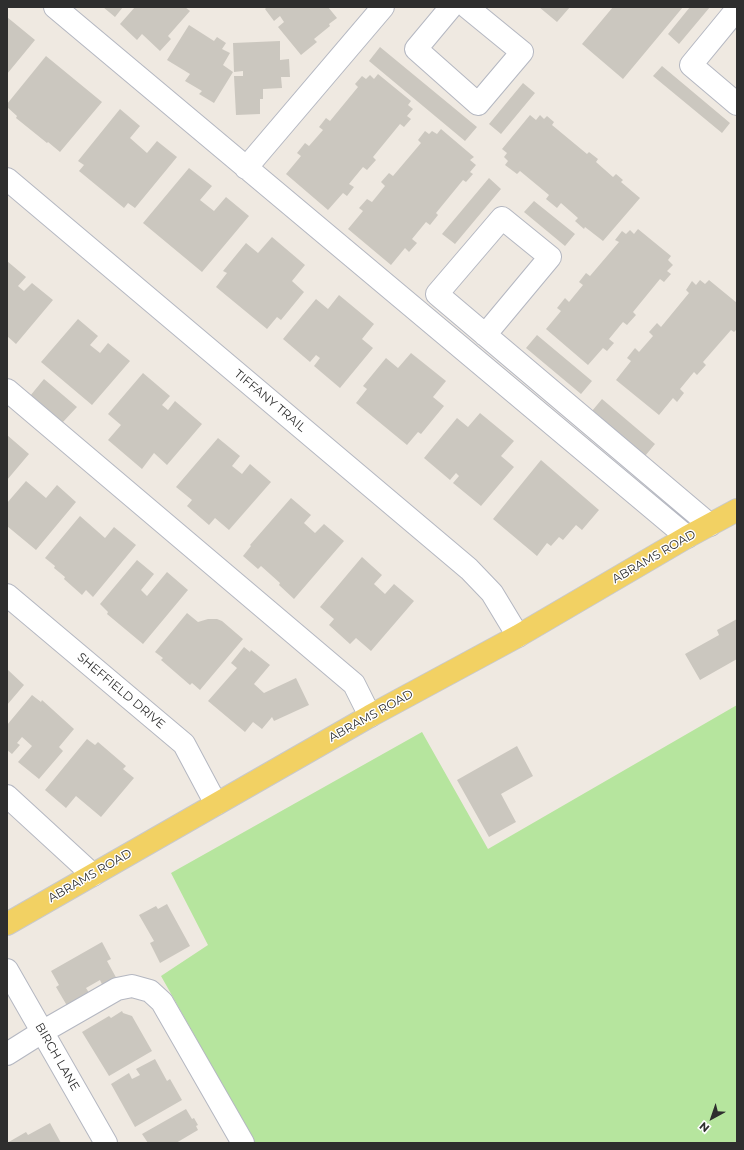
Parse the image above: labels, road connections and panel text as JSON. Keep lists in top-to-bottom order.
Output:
{
  "streets": {
    "main road": ["ABRAMS ROAD"],
    "street": ["TIFFANY TRAIL", "SHEFFIELD DRIVE", "BIRCH LANE"]
  },
  "crossings": [
    ["TIFFANY TRAIL", "ABRAMS ROAD"],
    ["ABRAMS ROAD", "SHEFFIELD DRIVE"]
  ],
  "north": "bottom left"
}
